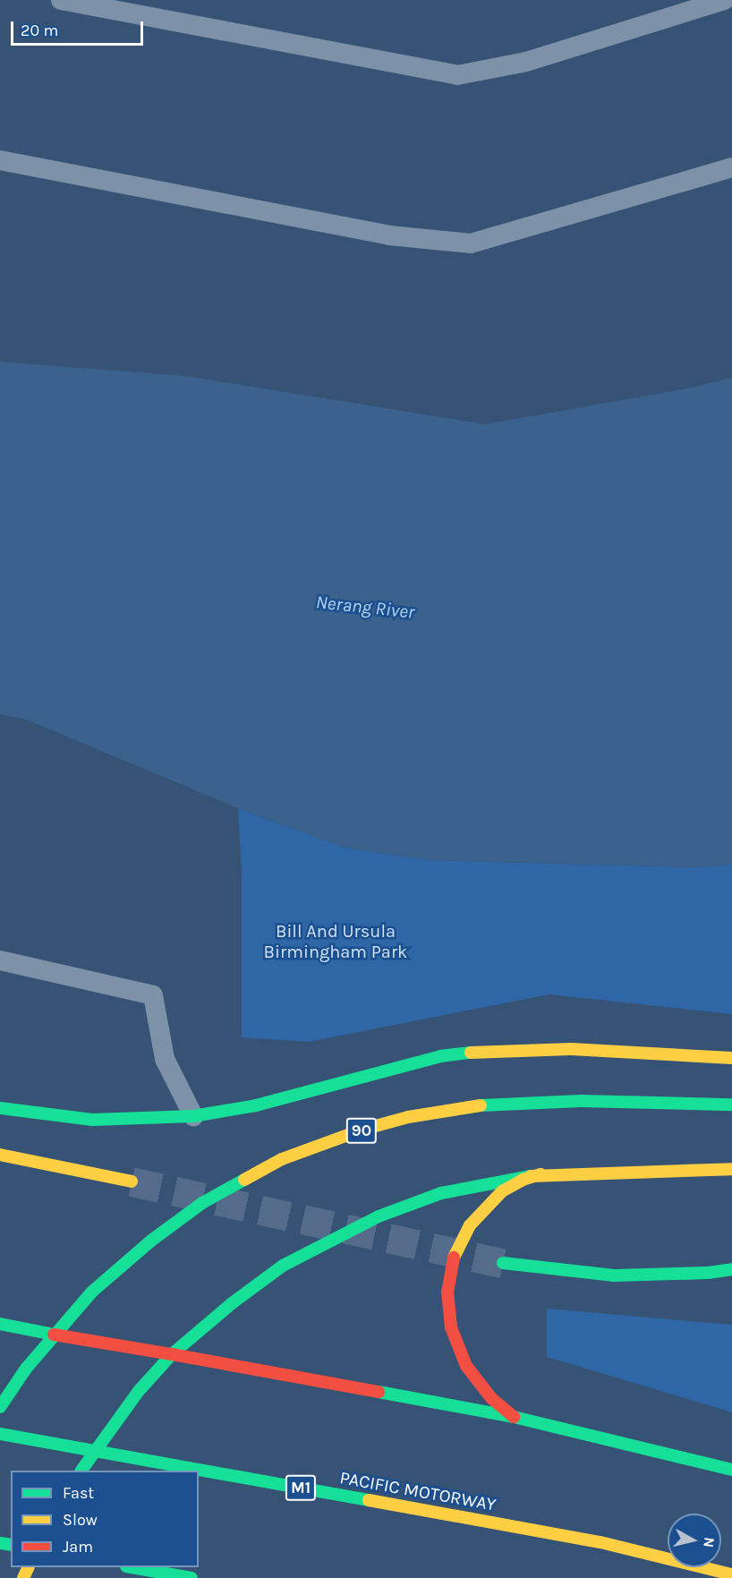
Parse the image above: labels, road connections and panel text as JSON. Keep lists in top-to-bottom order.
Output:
{
  "streets": {
    "main road": ["90", "M1", "PACIFIC MOTORWAY"]
  },
  "water": ["Nerang River"],
  "parks": ["Bill And Ursula Birmingham Park"],
  "legend": ["Fast", "Slow", "Jam"],
  "scale_bar": "20 m",
  "north": "right"
}
